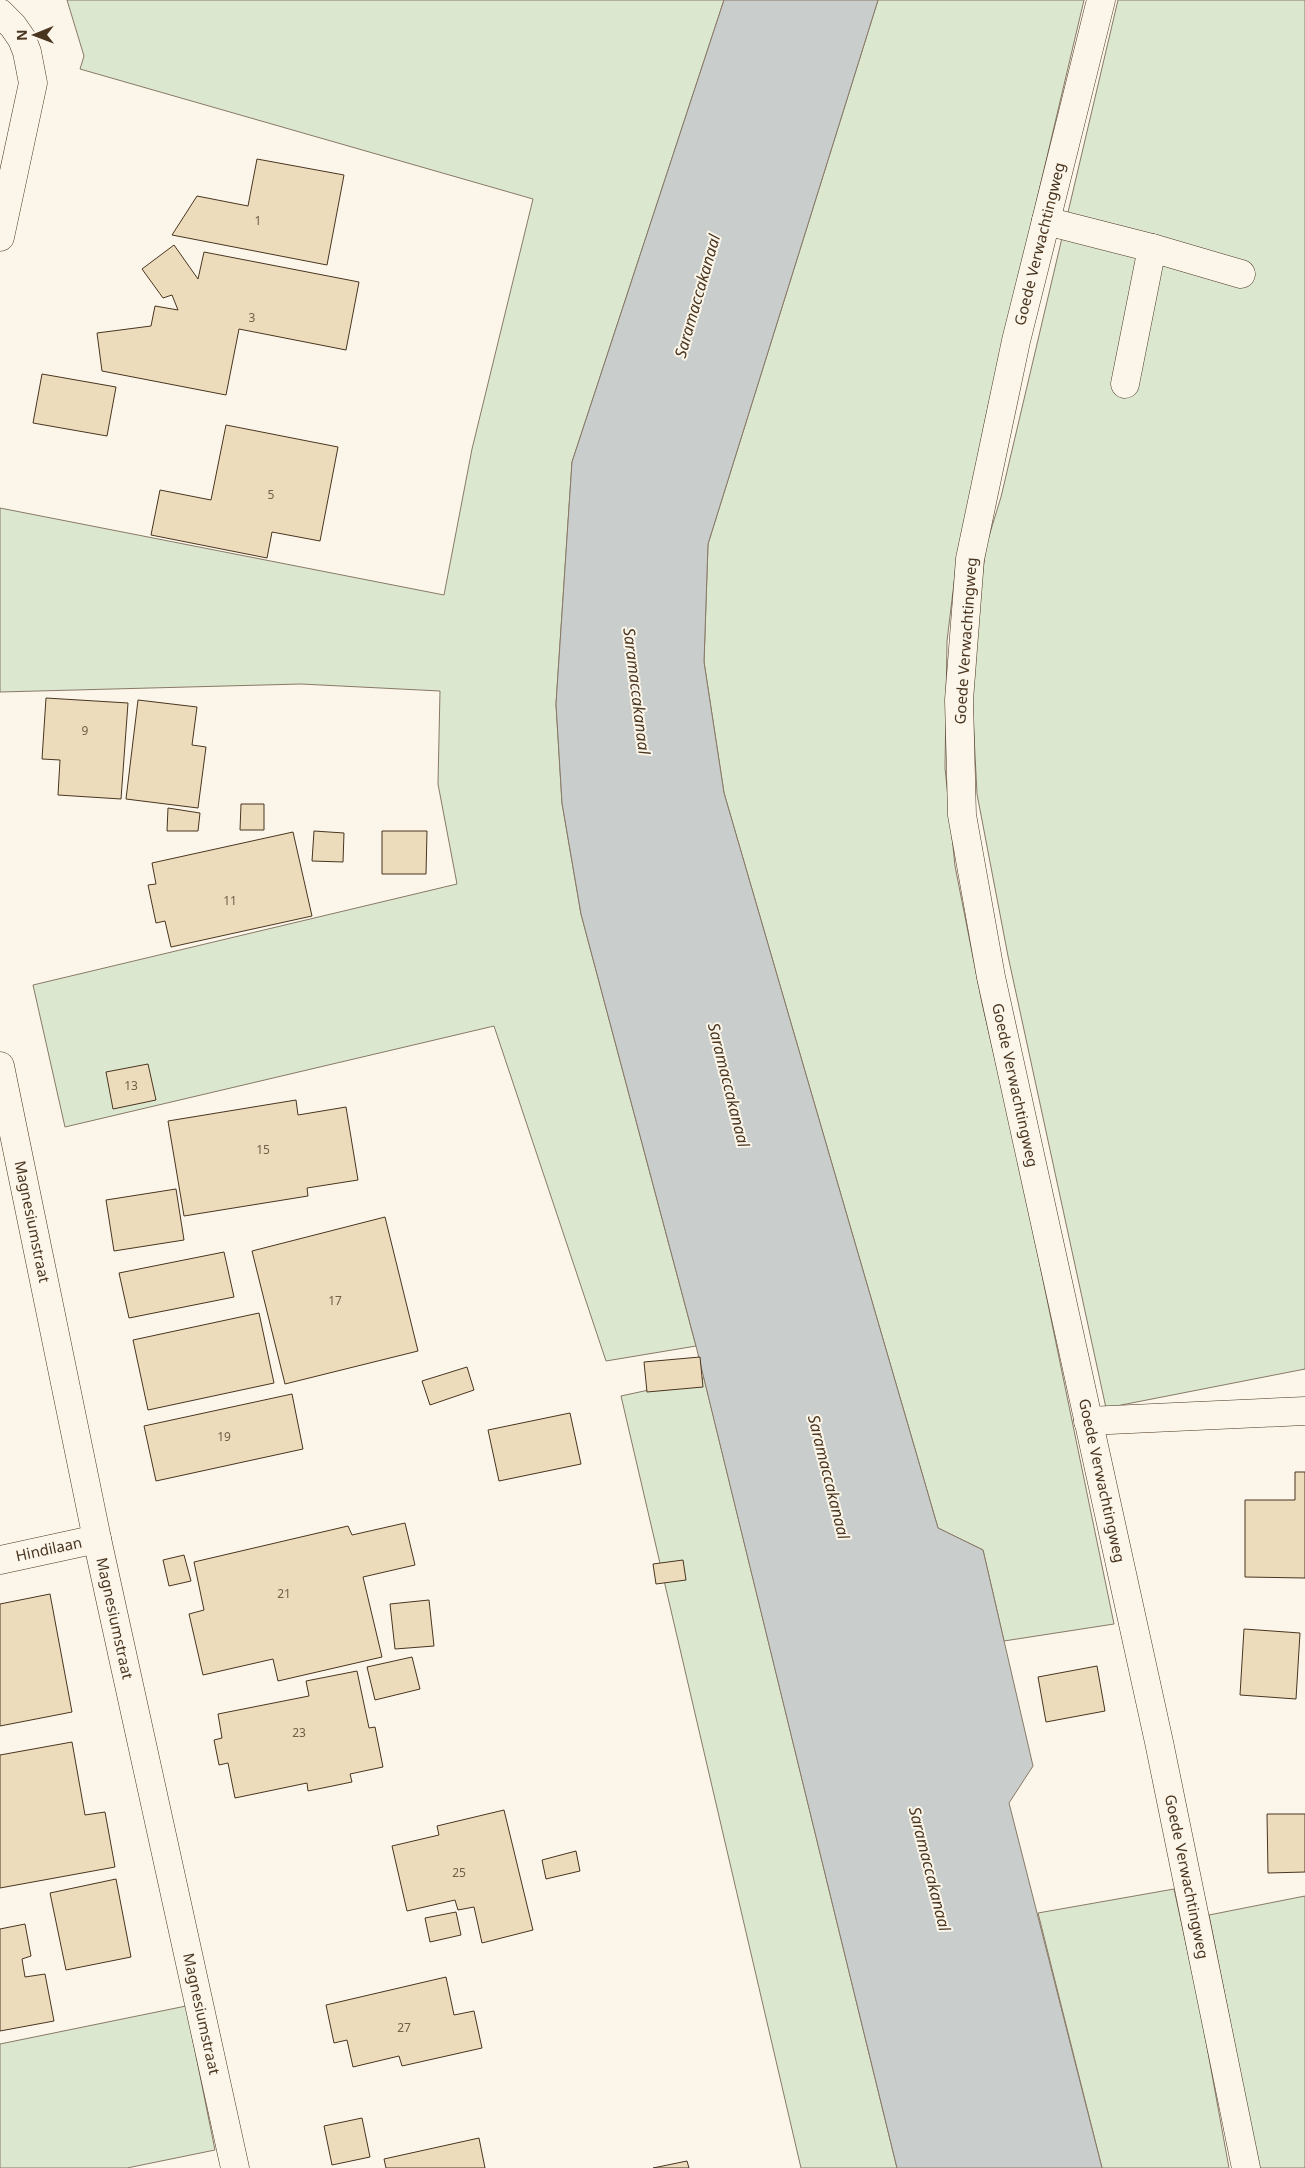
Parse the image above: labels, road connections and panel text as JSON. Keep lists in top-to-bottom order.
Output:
{
  "streets": {
    "street": ["Goede Verwachtingweg", "Magnesiumstraat", "Hindilaan"]
  },
  "crossings": [
    ["Magnesiumstraat", "Hindilaan"]
  ],
  "water": ["Saramaccakanaal"],
  "house_numbers": [
    "1",
    "3",
    "5",
    "9",
    "11",
    "13",
    "15",
    "17",
    "19",
    "21",
    "23",
    "25",
    "27"
  ],
  "north": "left"
}
